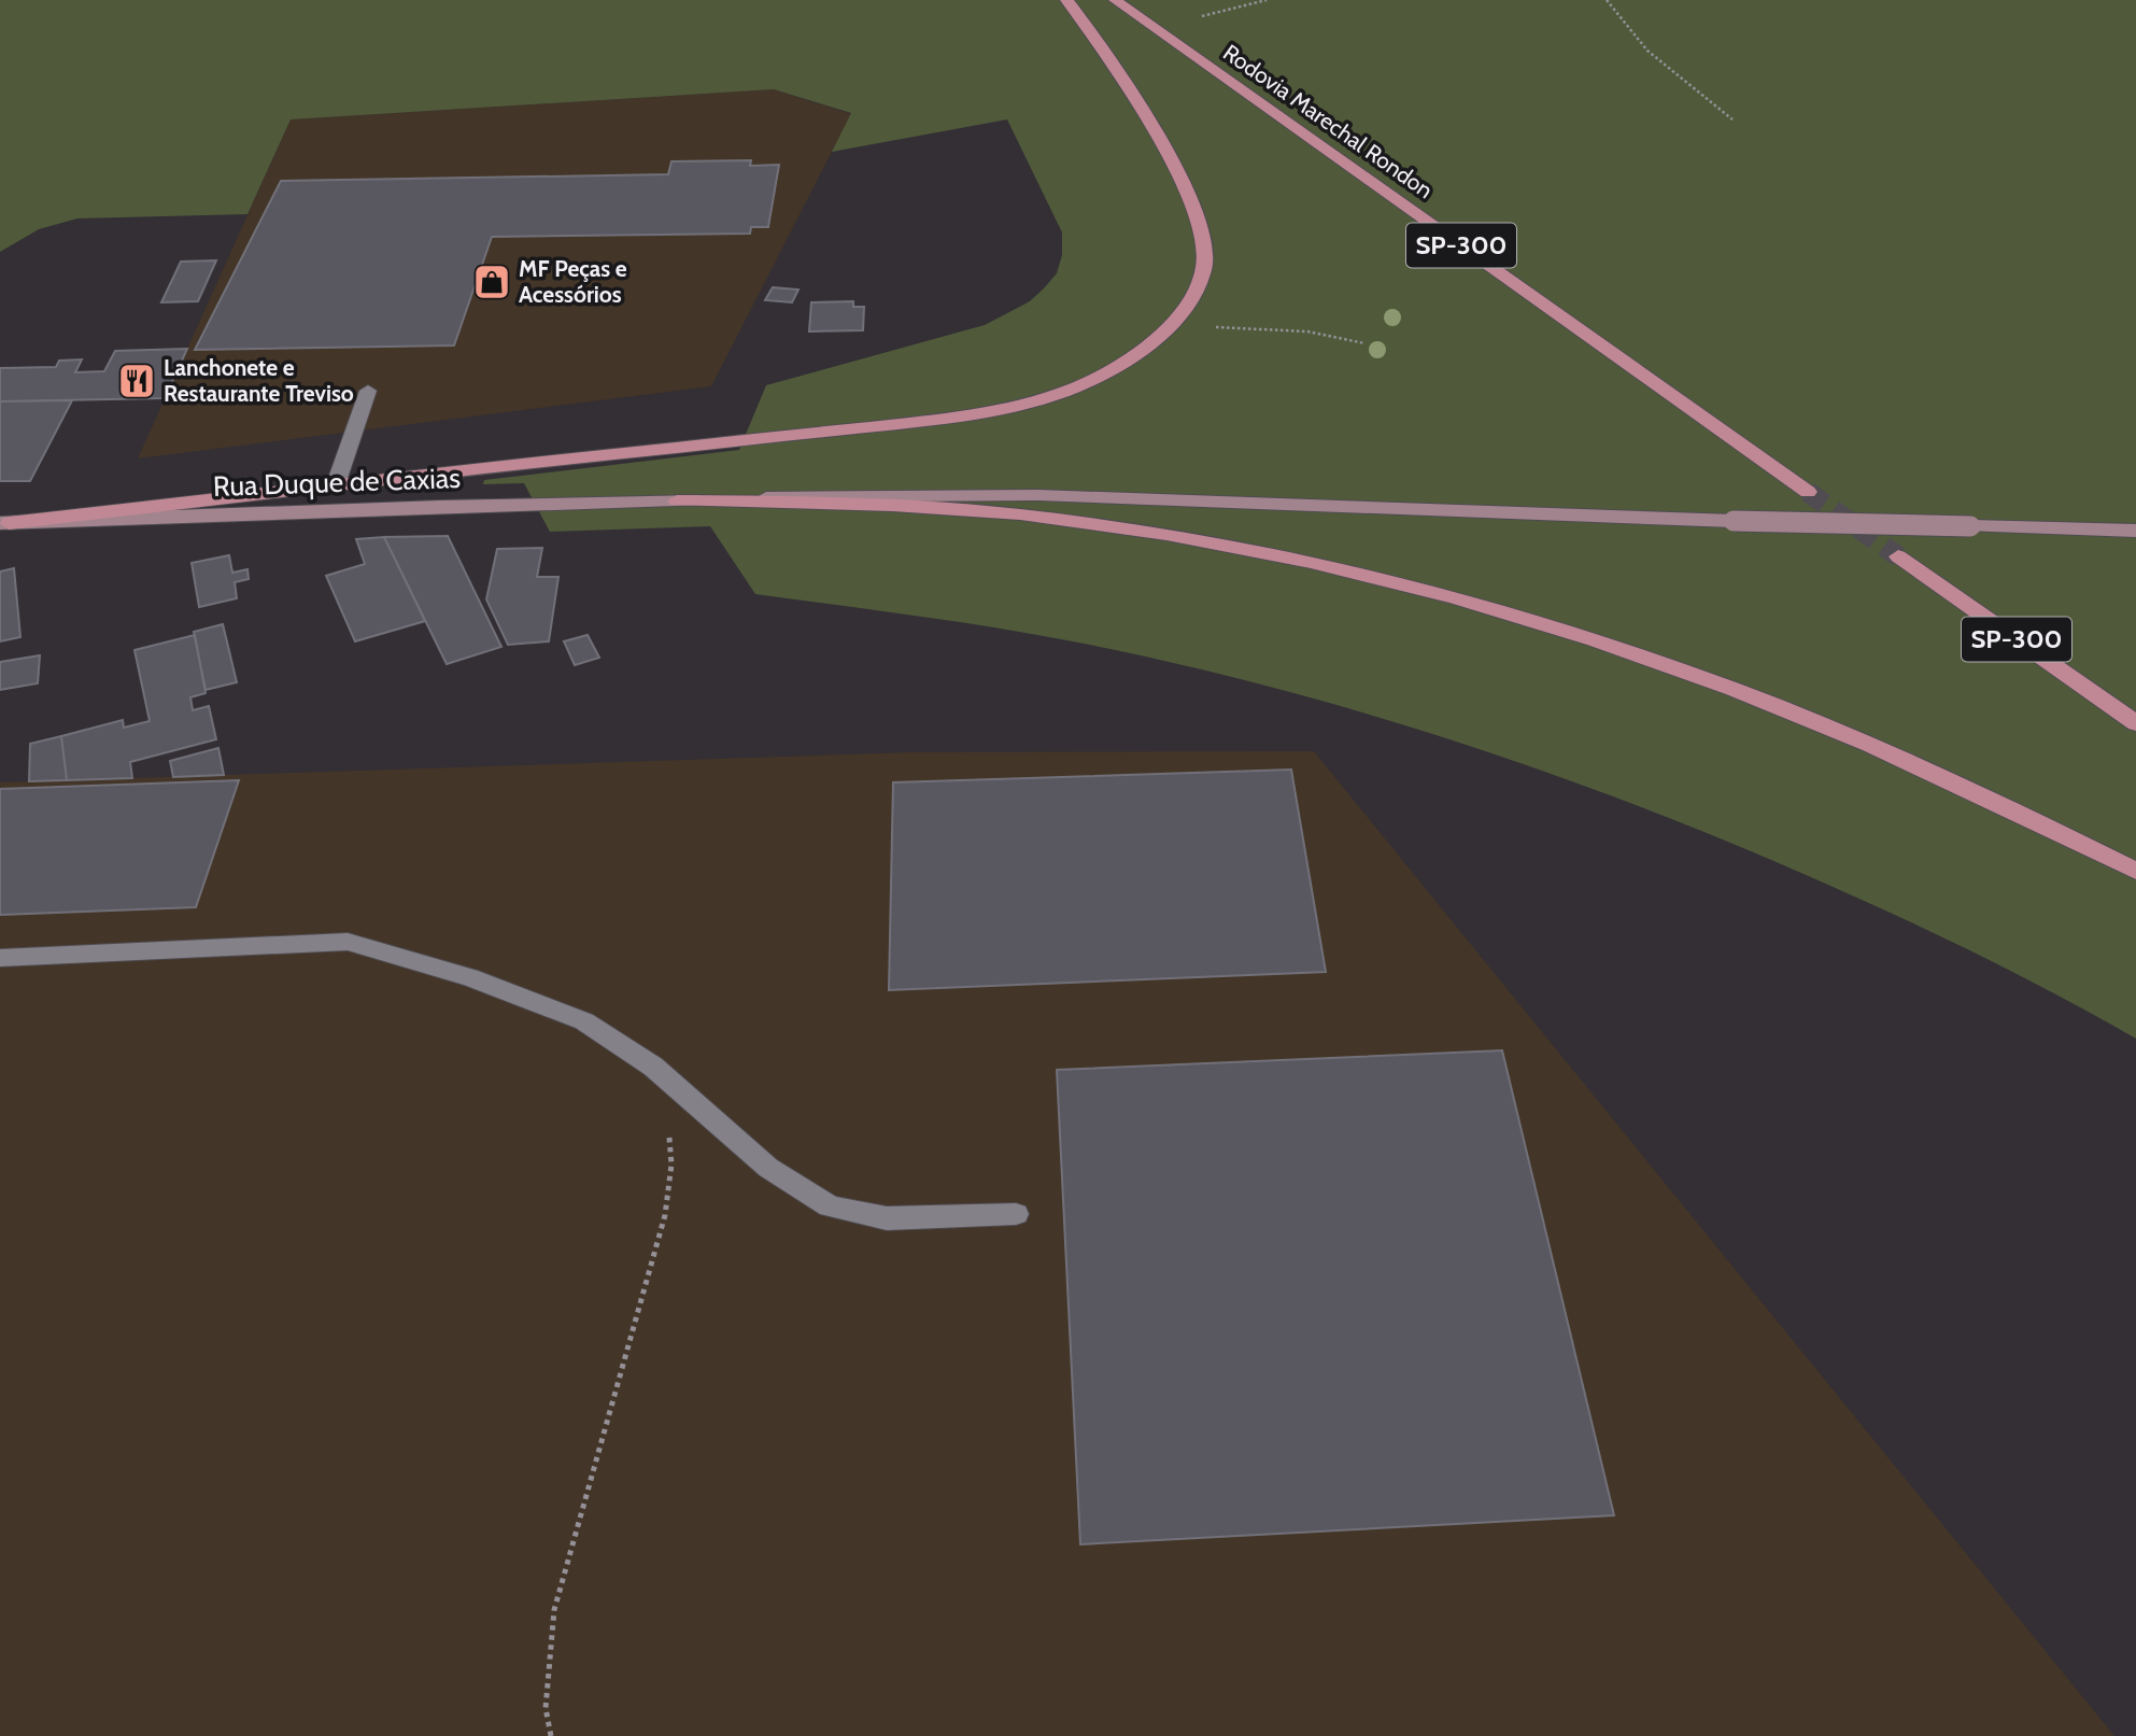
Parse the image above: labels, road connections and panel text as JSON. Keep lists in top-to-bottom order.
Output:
{
  "streets": {
    "main road": ["Rodovia Marechal Rondon", "SP-300", "Rua Duque de Caxias"]
  },
  "places": {
    "shop": ["MF Peças e Acessórios"],
    "restaurant": ["Lanchonete e Restaurante Treviso"]
  }
}
